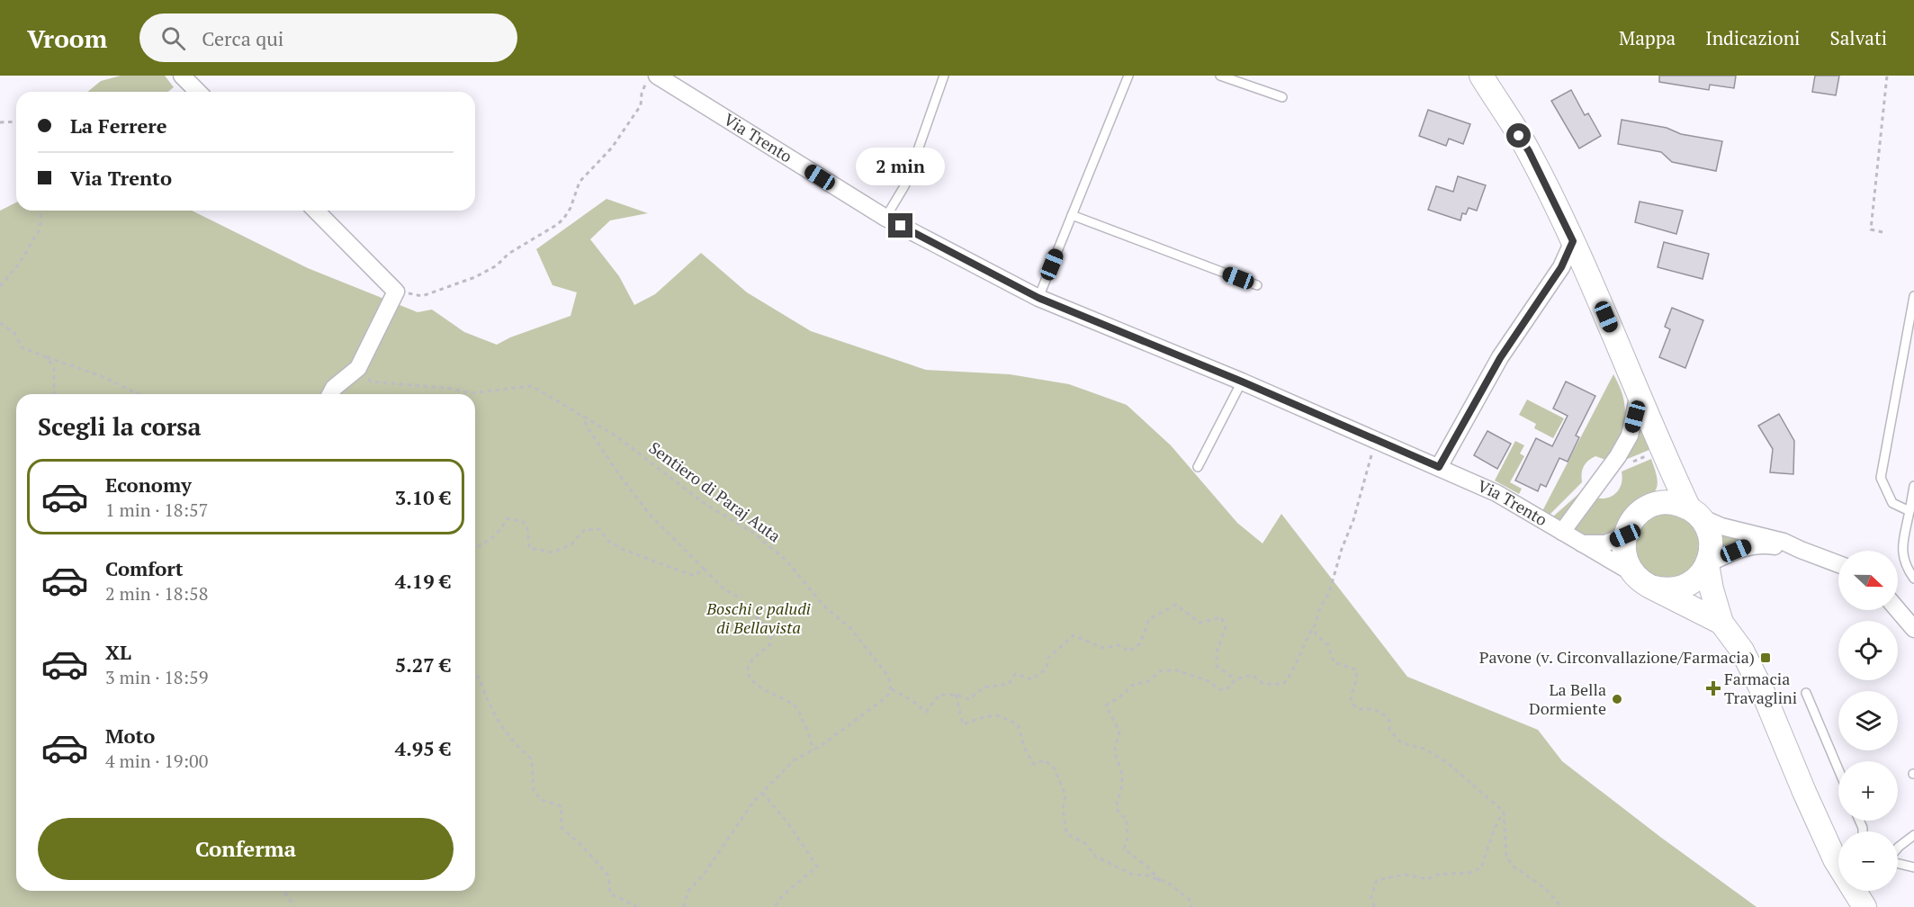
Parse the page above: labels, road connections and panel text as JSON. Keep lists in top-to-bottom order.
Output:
{
  "streets": {
    "street": ["Via Trento"],
    "path": ["Sentiero di Paraj Auta"]
  },
  "parks": ["Boschi e paludi di Bellavista"],
  "places": {
    "transit": ["Pavone (v. Circonvallazione/Farmacia)"],
    "health": ["Farmacia Travaglini"],
    "other": ["La Bella Dormiente"]
  },
  "north": "right",
  "page": {
    "header": "Vroom",
    "search": "Cerca qui",
    "nav": ["Mappa", "Indicazioni", "Salvati"],
    "banner": ["La Ferrere", "Via Trento"],
    "bubble": "2 min",
    "heading": "Scegli la corsa",
    "list": [
      {
        "name": "Economy",
        "note": "1 min · 18:57",
        "value": "3.10 €"
      },
      {
        "name": "Comfort",
        "note": "2 min · 18:58",
        "value": "4.19 €"
      },
      {
        "name": "XL",
        "note": "3 min · 18:59",
        "value": "5.27 €"
      },
      {
        "name": "Moto",
        "note": "4 min · 19:00",
        "value": "4.95 €"
      }
    ],
    "map_buttons": ["+", "−"],
    "buttons": "Conferma"
  }
}
